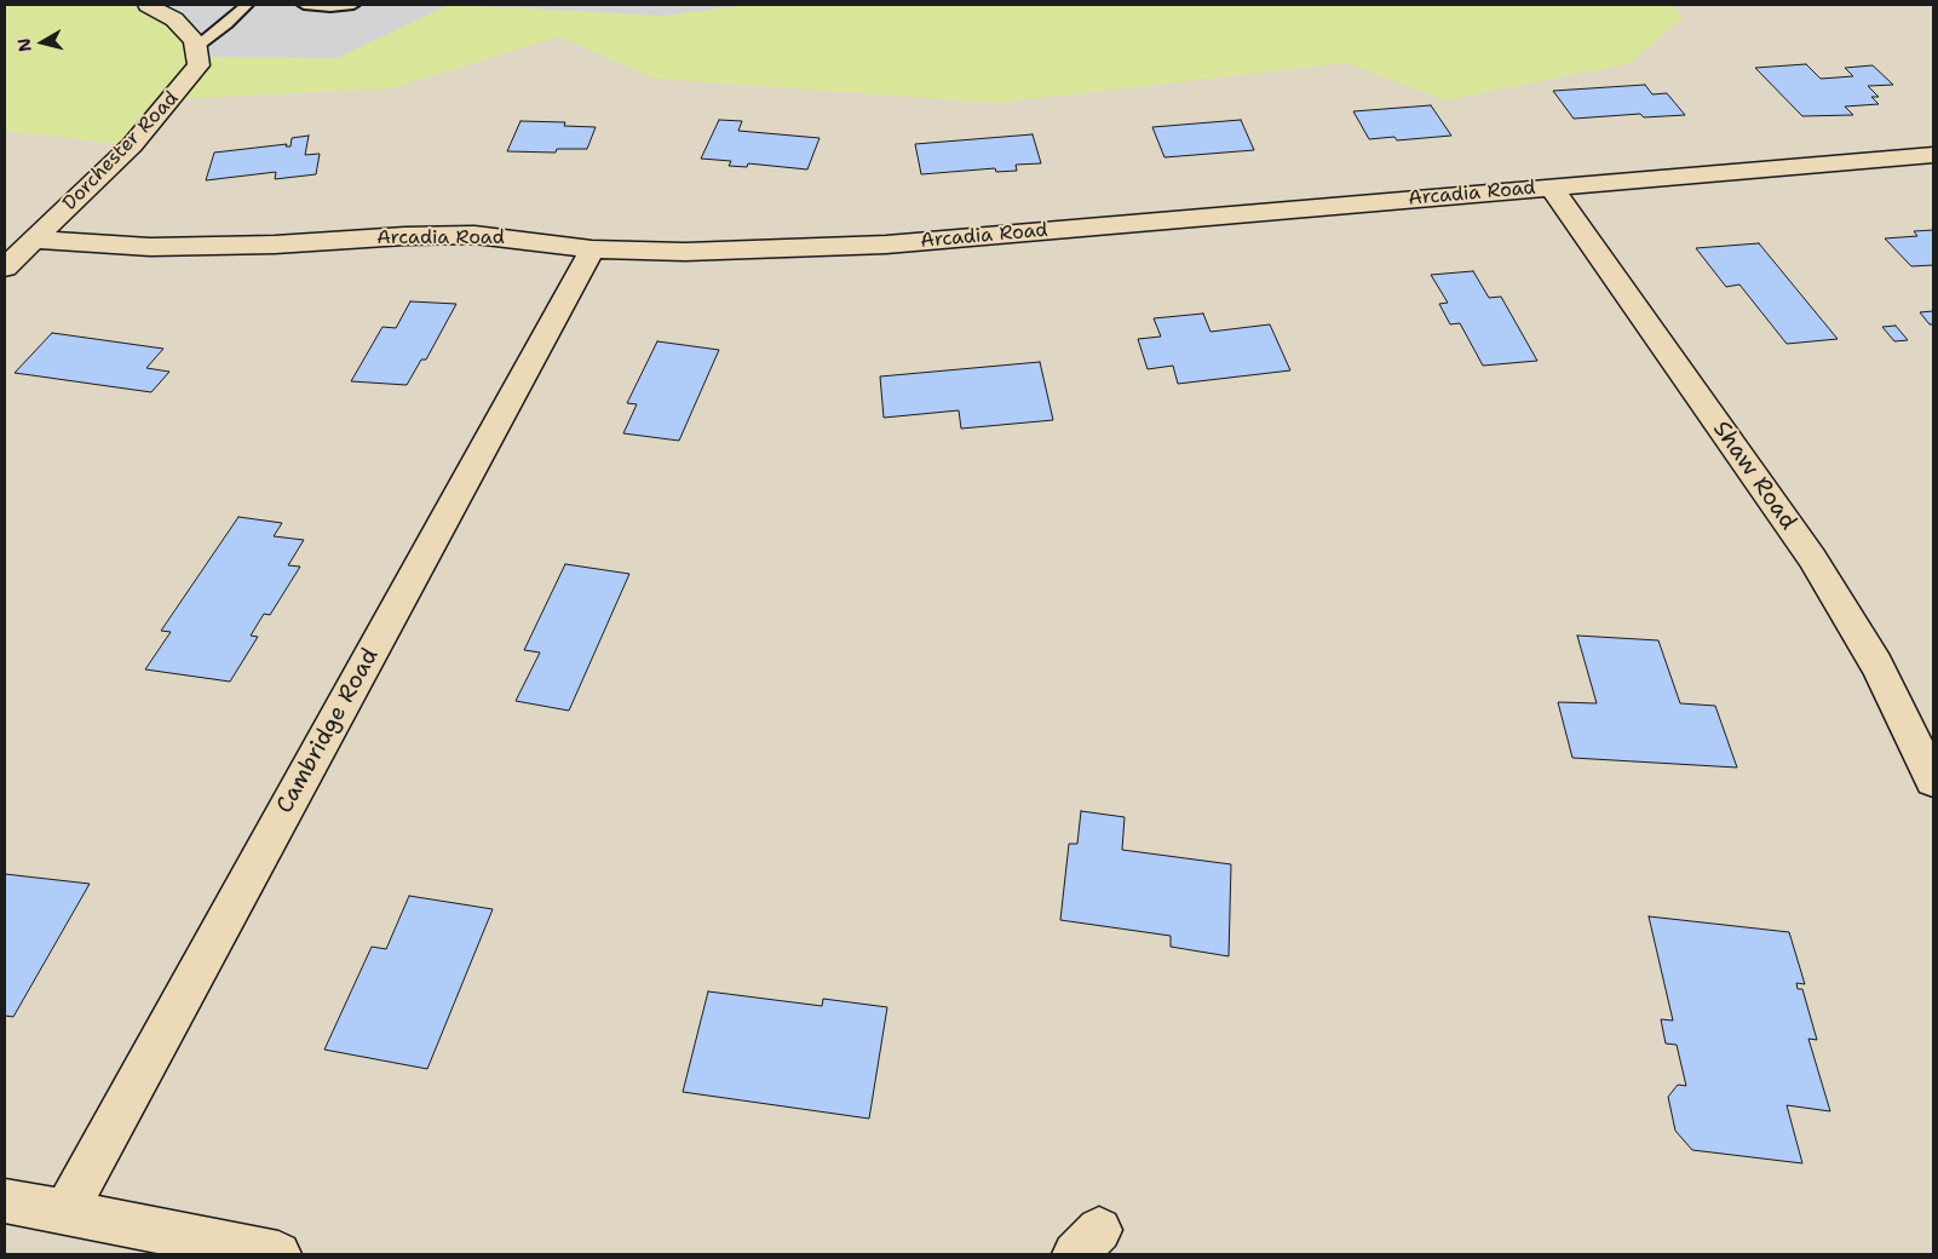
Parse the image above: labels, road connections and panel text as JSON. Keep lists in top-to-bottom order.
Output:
{
  "streets": {
    "street": [
      "Dorchester Road",
      "Arcadia Road",
      "Shaw Road",
      "Cambridge Road"
    ]
  },
  "crossings": [
    ["Dorchester Road", "Arcadia Road"],
    ["Arcadia Road", "Shaw Road"],
    ["Arcadia Road", "Cambridge Road"]
  ],
  "north": "left"
}
